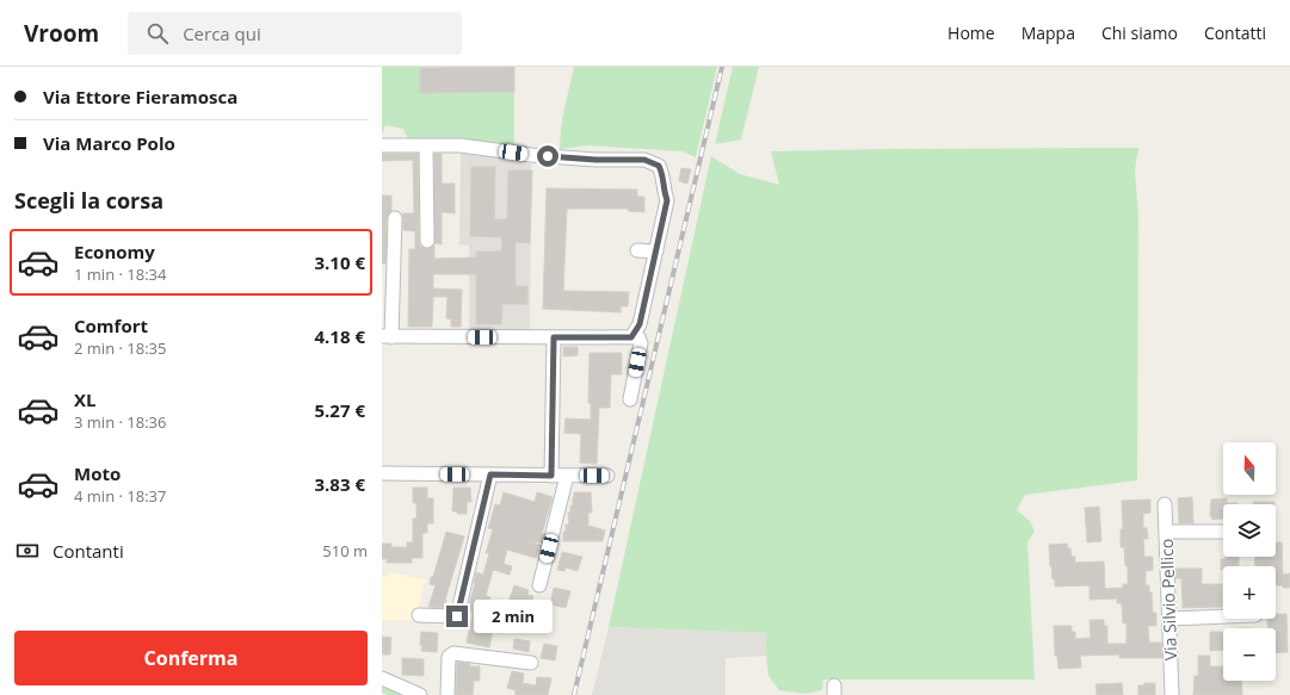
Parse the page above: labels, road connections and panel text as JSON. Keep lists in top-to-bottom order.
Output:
{
  "streets": {
    "street": ["Via Silvio Pellico"]
  },
  "north": "top",
  "page": {
    "header": "Vroom",
    "search": "Cerca qui",
    "nav": [
      "Home",
      "Mappa",
      "Chi siamo",
      "Contatti"
    ],
    "banner": ["Via Ettore Fieramosca", "Via Marco Polo"],
    "heading": "Scegli la corsa",
    "list": [
      {
        "name": "Economy",
        "note": "1 min · 18:34",
        "value": "3.10 €"
      },
      {
        "name": "Comfort",
        "note": "2 min · 18:35",
        "value": "4.18 €"
      },
      {
        "name": "XL",
        "note": "3 min · 18:36",
        "value": "5.27 €"
      },
      {
        "name": "Moto",
        "note": "4 min · 18:37",
        "value": "3.83 €"
      }
    ],
    "map_buttons": ["+", "−"],
    "pay": ["Contanti", "510 m"],
    "bubble": "2 min",
    "buttons": "Conferma"
  }
}
